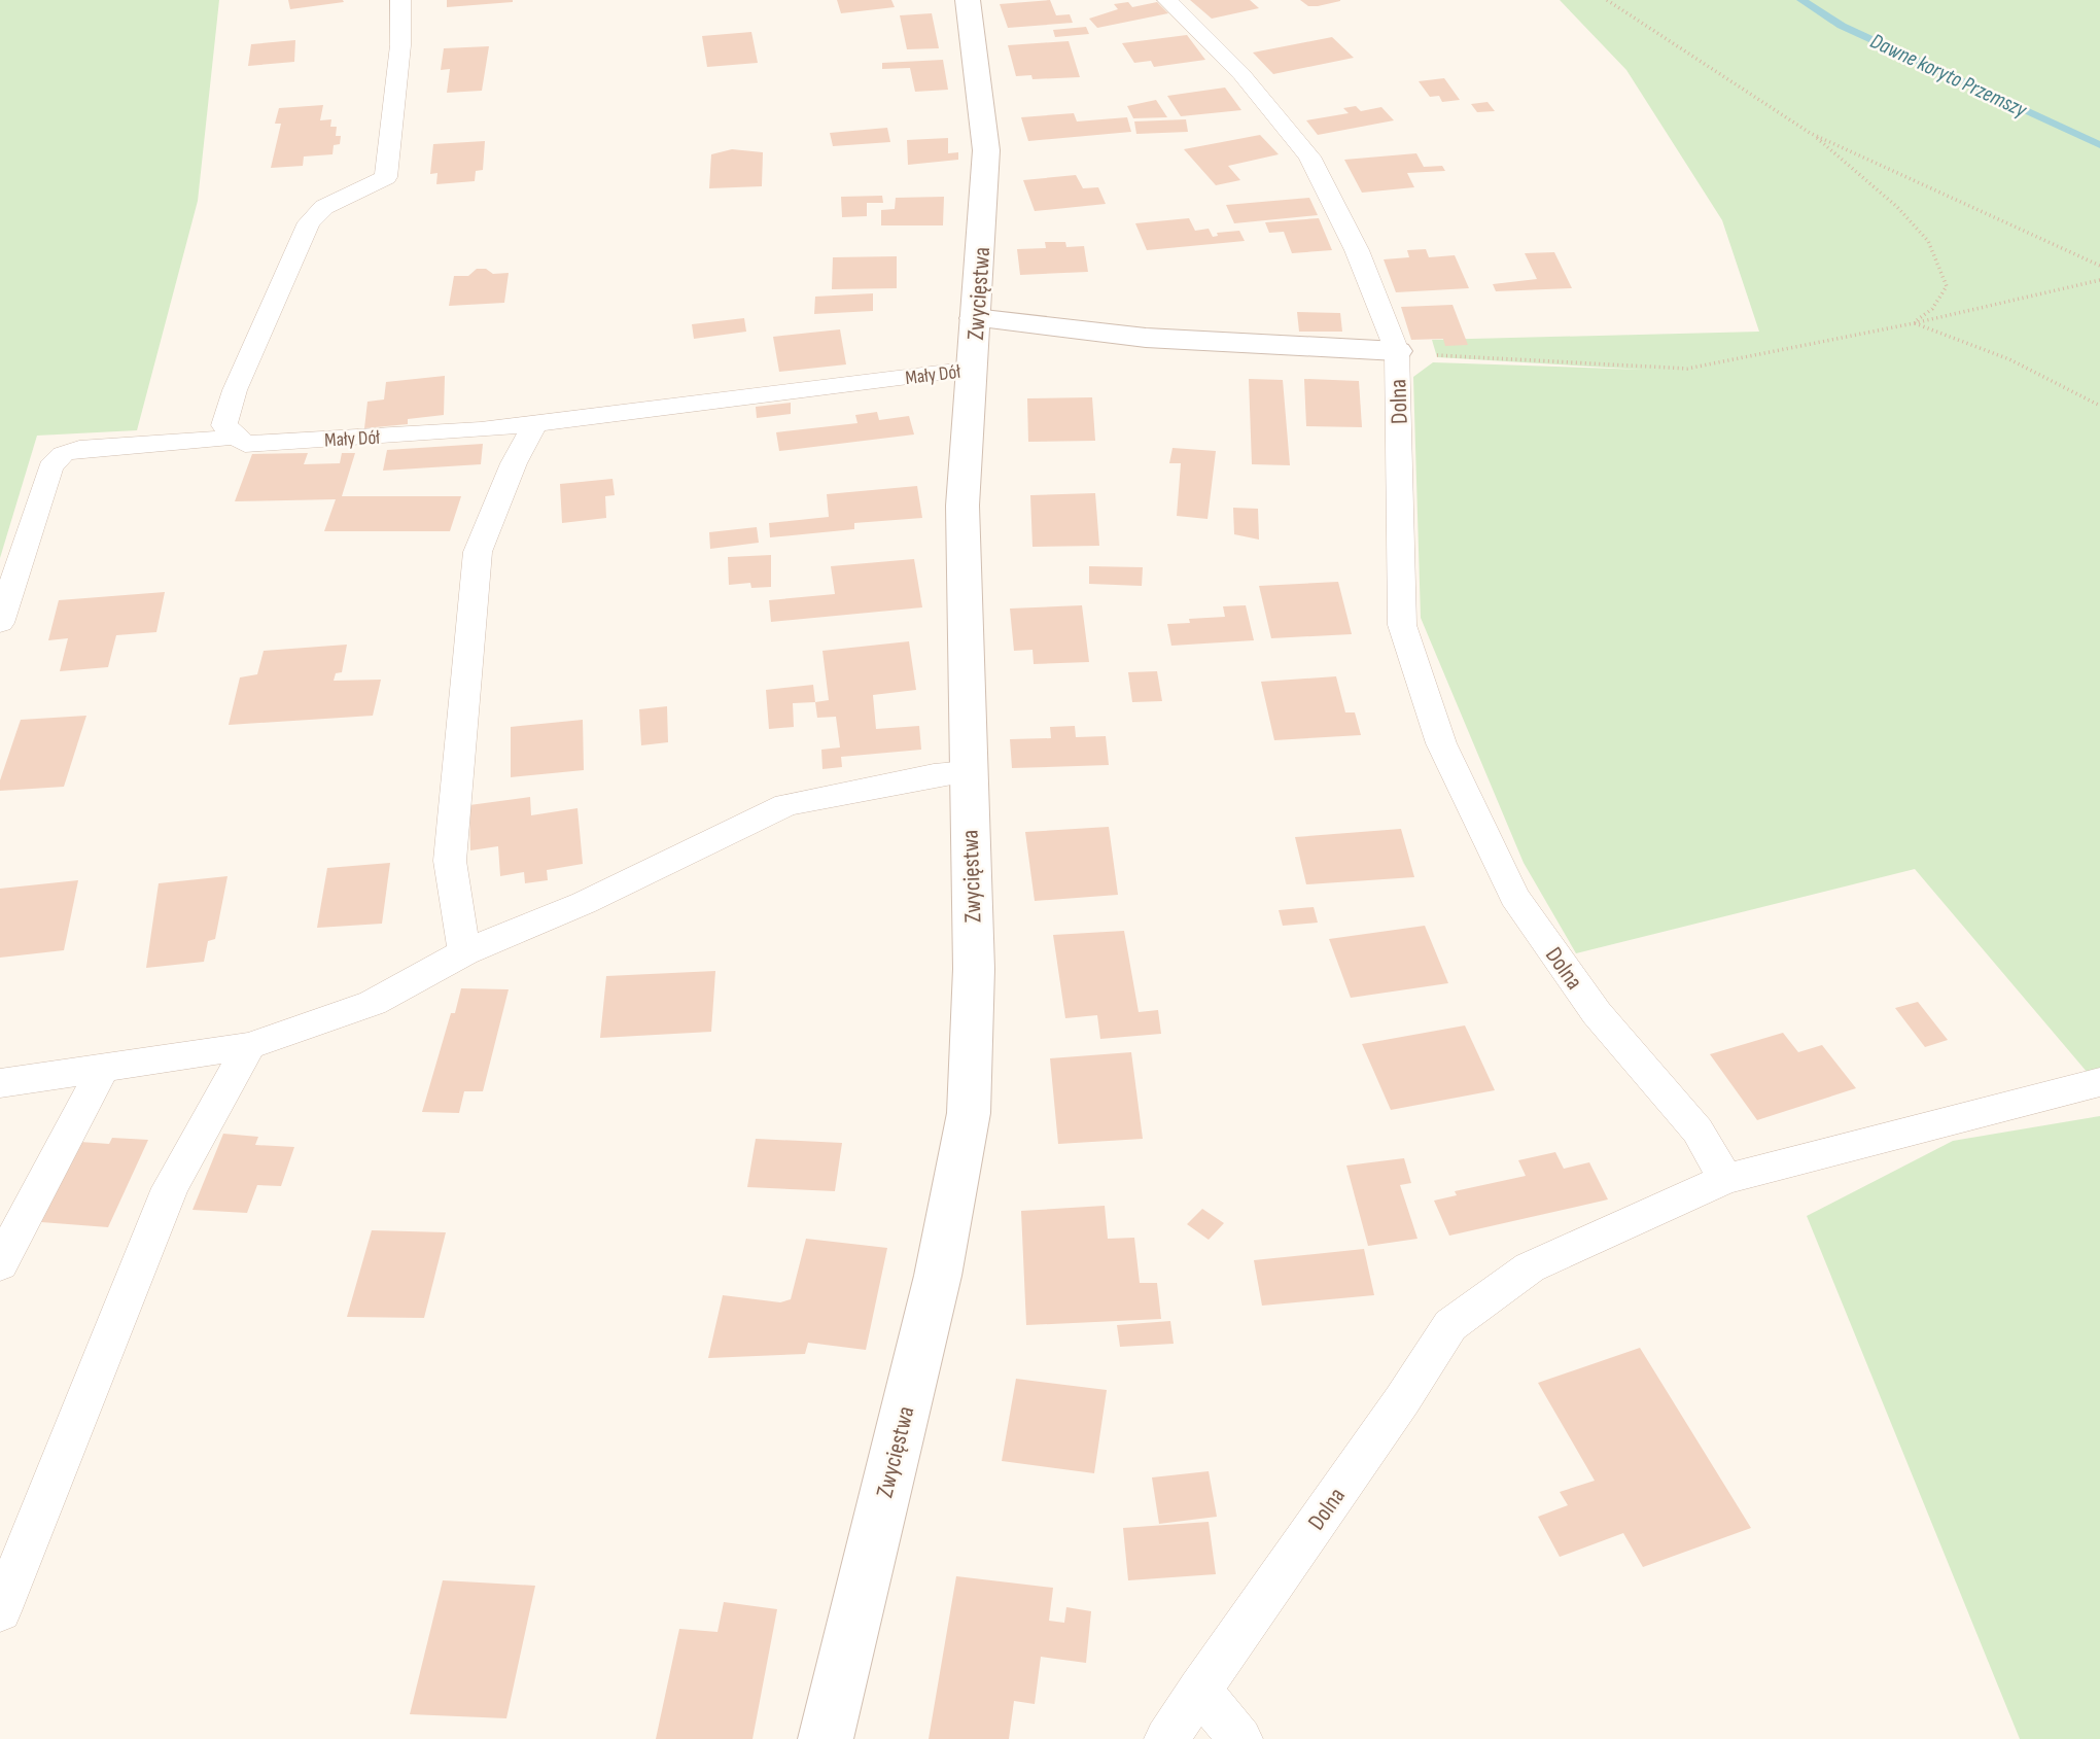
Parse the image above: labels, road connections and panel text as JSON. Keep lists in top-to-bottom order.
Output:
{
  "streets": {
    "street": ["Zwycięstwa"],
    "lane": ["Mały Dół", "Dolna"]
  },
  "crossings": [
    ["Zwycięstwa", "Mały Dół"]
  ],
  "water": ["Dawne koryto Przemszy"]
}
